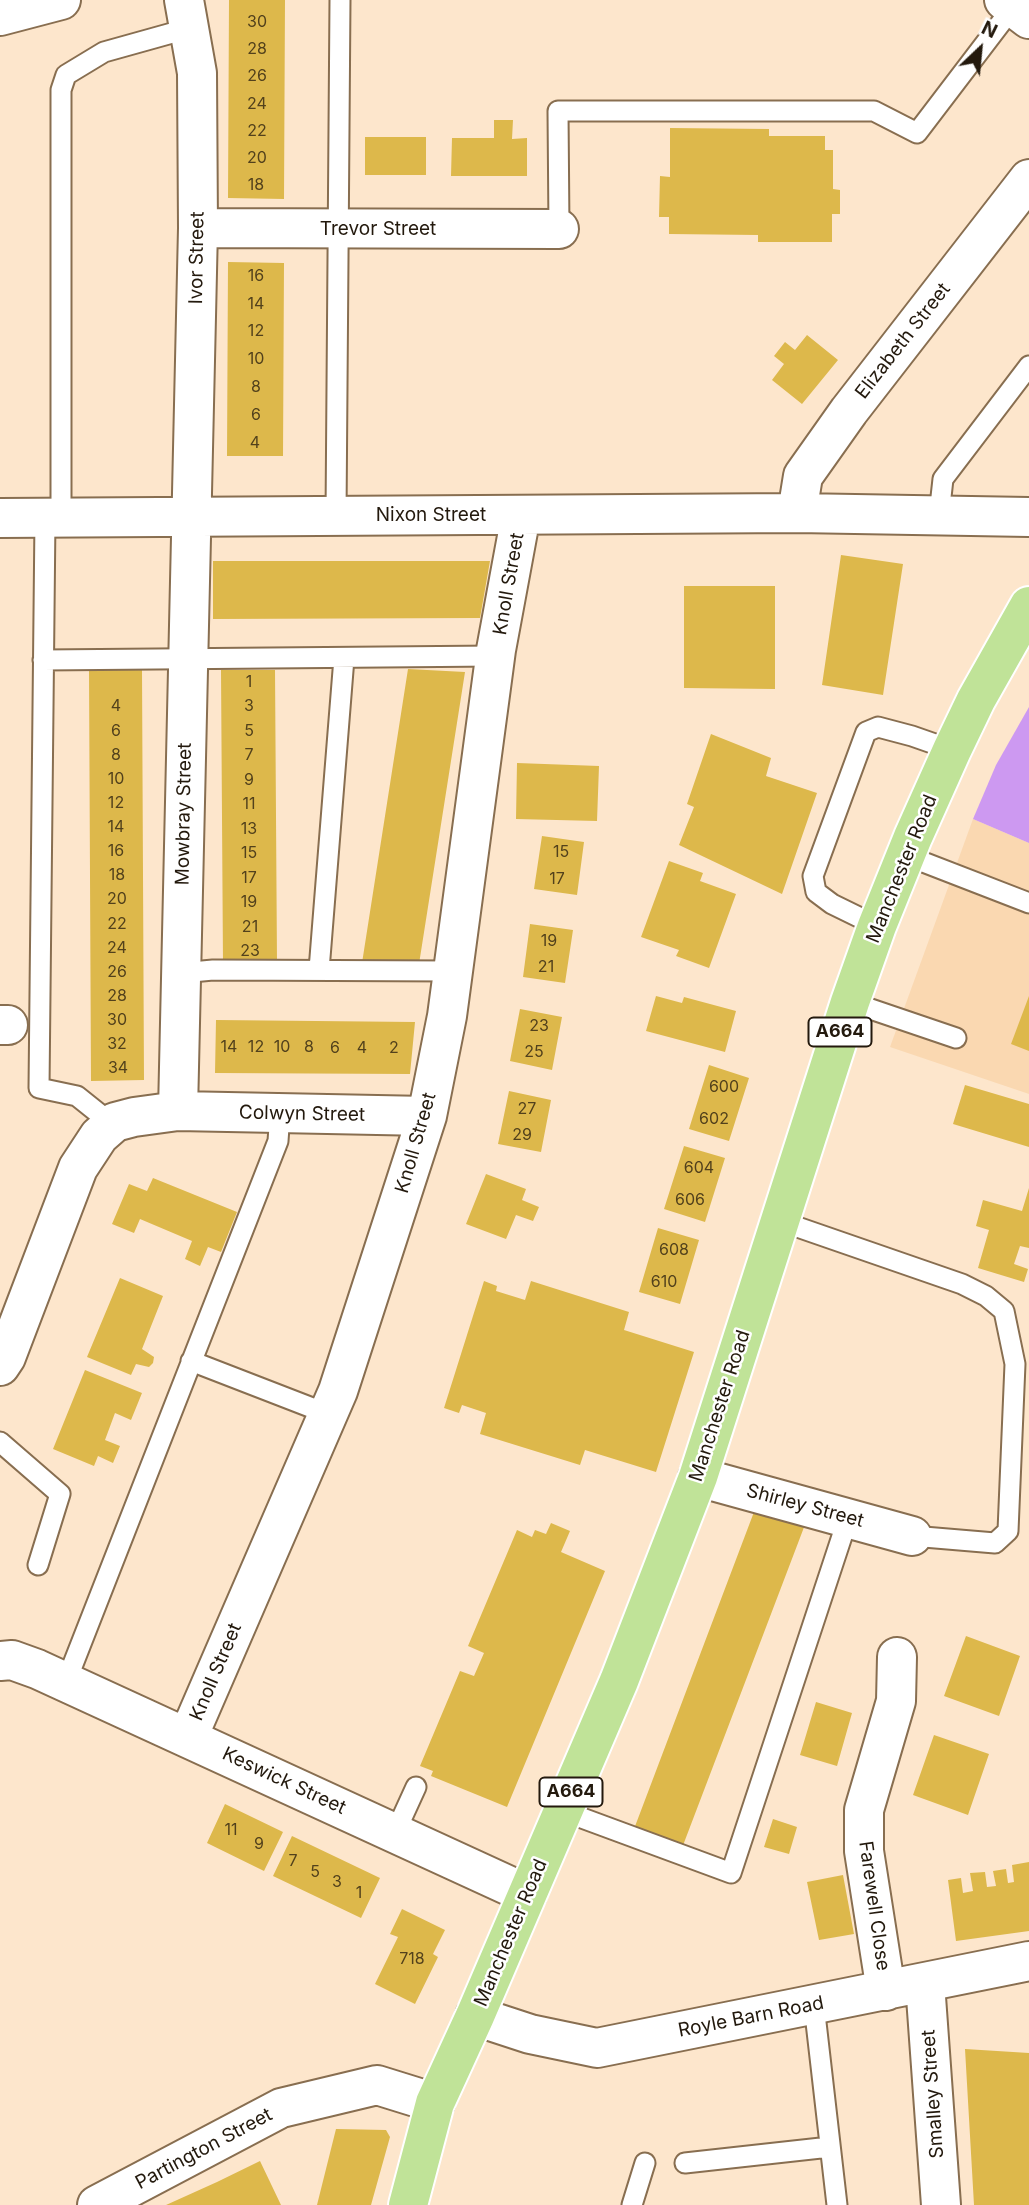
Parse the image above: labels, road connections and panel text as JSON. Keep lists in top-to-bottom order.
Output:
{
  "streets": {
    "main road": ["Manchester Road", "A664"],
    "street": [
      "Trevor Street",
      "Ivor Street",
      "Elizabeth Street",
      "Nixon Street",
      "Knoll Street",
      "Mowbray Street",
      "Colwyn Street",
      "Shirley Street",
      "Keswick Street",
      "Farewell Close",
      "Royle Barn Road",
      "Smalley Street",
      "Partington Street"
    ]
  },
  "crossings": [
    ["Trevor Street", "Ivor Street"],
    ["Ivor Street", "Nixon Street"],
    ["Ivor Street", "Mowbray Street"],
    ["Elizabeth Street", "Nixon Street"],
    ["Nixon Street", "Knoll Street"],
    ["Nixon Street", "Mowbray Street"],
    ["Knoll Street", "Colwyn Street"],
    ["Knoll Street", "Keswick Street"],
    ["Mowbray Street", "Colwyn Street"],
    ["Manchester Road", "Shirley Street"],
    ["Manchester Road", "Keswick Street"],
    ["Manchester Road", "Royle Barn Road"],
    ["Manchester Road", "Partington Street"],
    ["Farewell Close", "Royle Barn Road"],
    ["Royle Barn Road", "Smalley Street"]
  ],
  "house_numbers": [
    "30",
    "28",
    "26",
    "24",
    "22",
    "20",
    "18",
    "16",
    "14",
    "12",
    "10",
    "8",
    "6",
    "4",
    "1",
    "4",
    "3",
    "6",
    "5",
    "8",
    "7",
    "10",
    "9",
    "12",
    "11",
    "14",
    "13",
    "16",
    "15",
    "15",
    "18",
    "17",
    "17",
    "20",
    "19",
    "22",
    "21",
    "19",
    "24",
    "23",
    "21",
    "26",
    "28",
    "30",
    "23",
    "32",
    "14",
    "12",
    "10",
    "8",
    "6",
    "4",
    "2",
    "25",
    "34",
    "600",
    "27",
    "602",
    "29",
    "604",
    "606",
    "608",
    "610",
    "11",
    "9",
    "7",
    "5",
    "3",
    "1",
    "718"
  ],
  "north": "top right"
}
